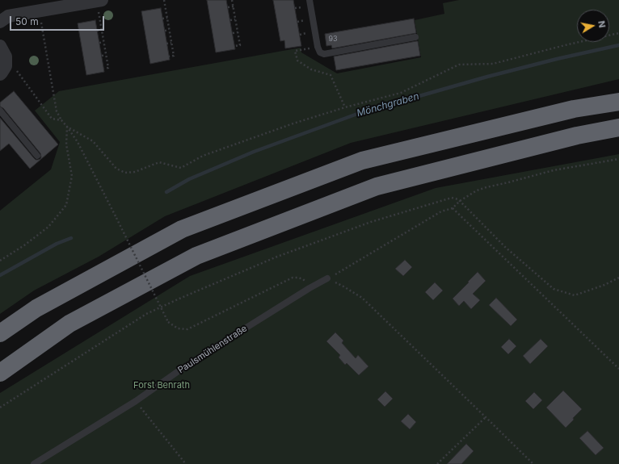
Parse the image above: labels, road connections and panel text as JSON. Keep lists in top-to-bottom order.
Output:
{
  "streets": {
    "lane": ["Paulsmühlenstraße"]
  },
  "water": ["Mönchgraben"],
  "parks": ["Forst Benrath"],
  "house_numbers": ["93"],
  "scale_bar": "50 m",
  "north": "right"
}
